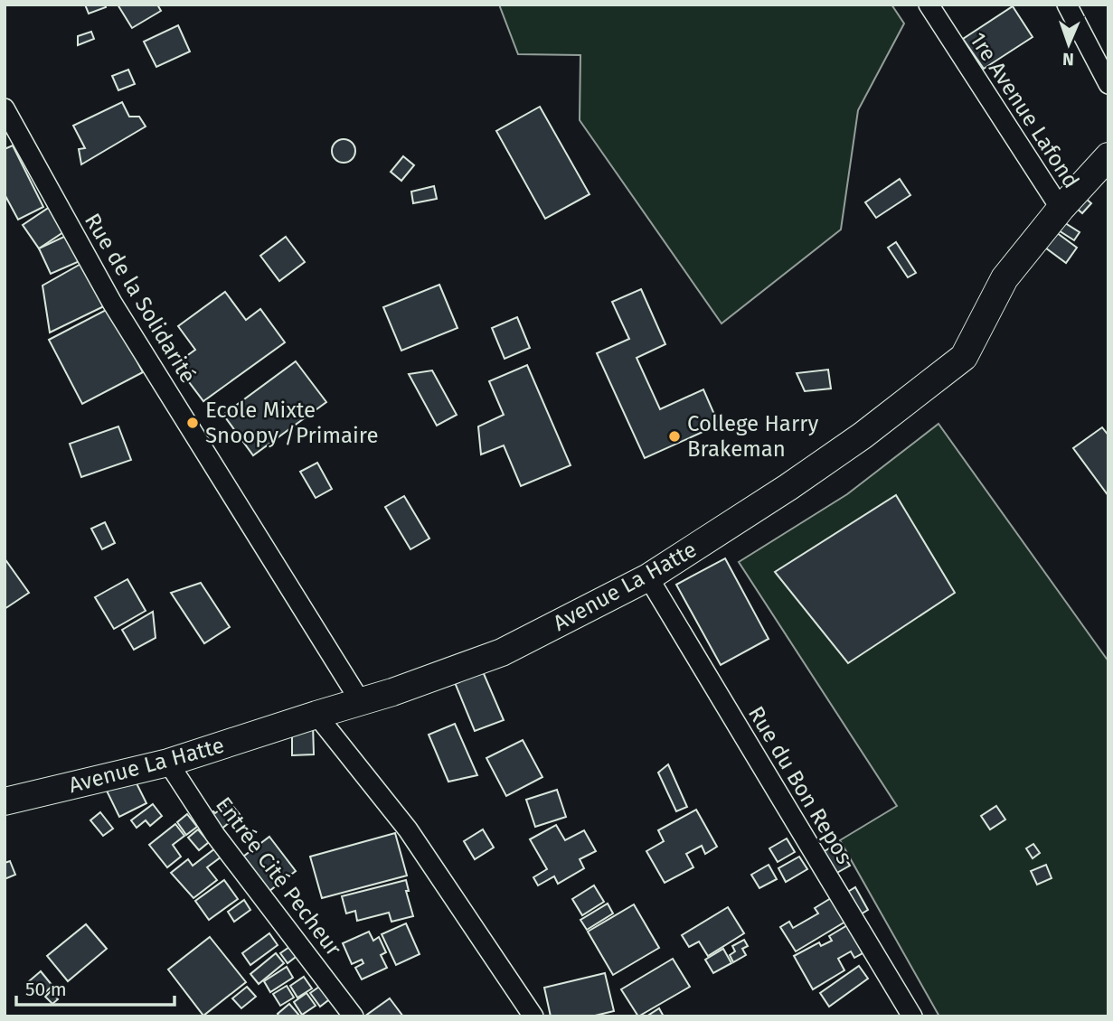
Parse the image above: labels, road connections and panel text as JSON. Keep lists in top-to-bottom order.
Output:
{
  "streets": {
    "street": [
      "1re Avenue Lafond",
      "Rue de la Solidarité",
      "Avenue La Hatte",
      "Rue du Bon Repos",
      "Entrée Cité Pecheur"
    ]
  },
  "crossings": [
    ["1re Avenue Lafond", "Avenue La Hatte"],
    ["Rue de la Solidarité", "Avenue La Hatte"],
    ["Avenue La Hatte", "Rue du Bon Repos"],
    ["Avenue La Hatte", "Entrée Cité Pecheur"]
  ],
  "places": ["Ecole Mixte Snoopy /Primaire", "College Harry Brakeman"],
  "scale_bar": "50 m",
  "north": "bottom"
}
